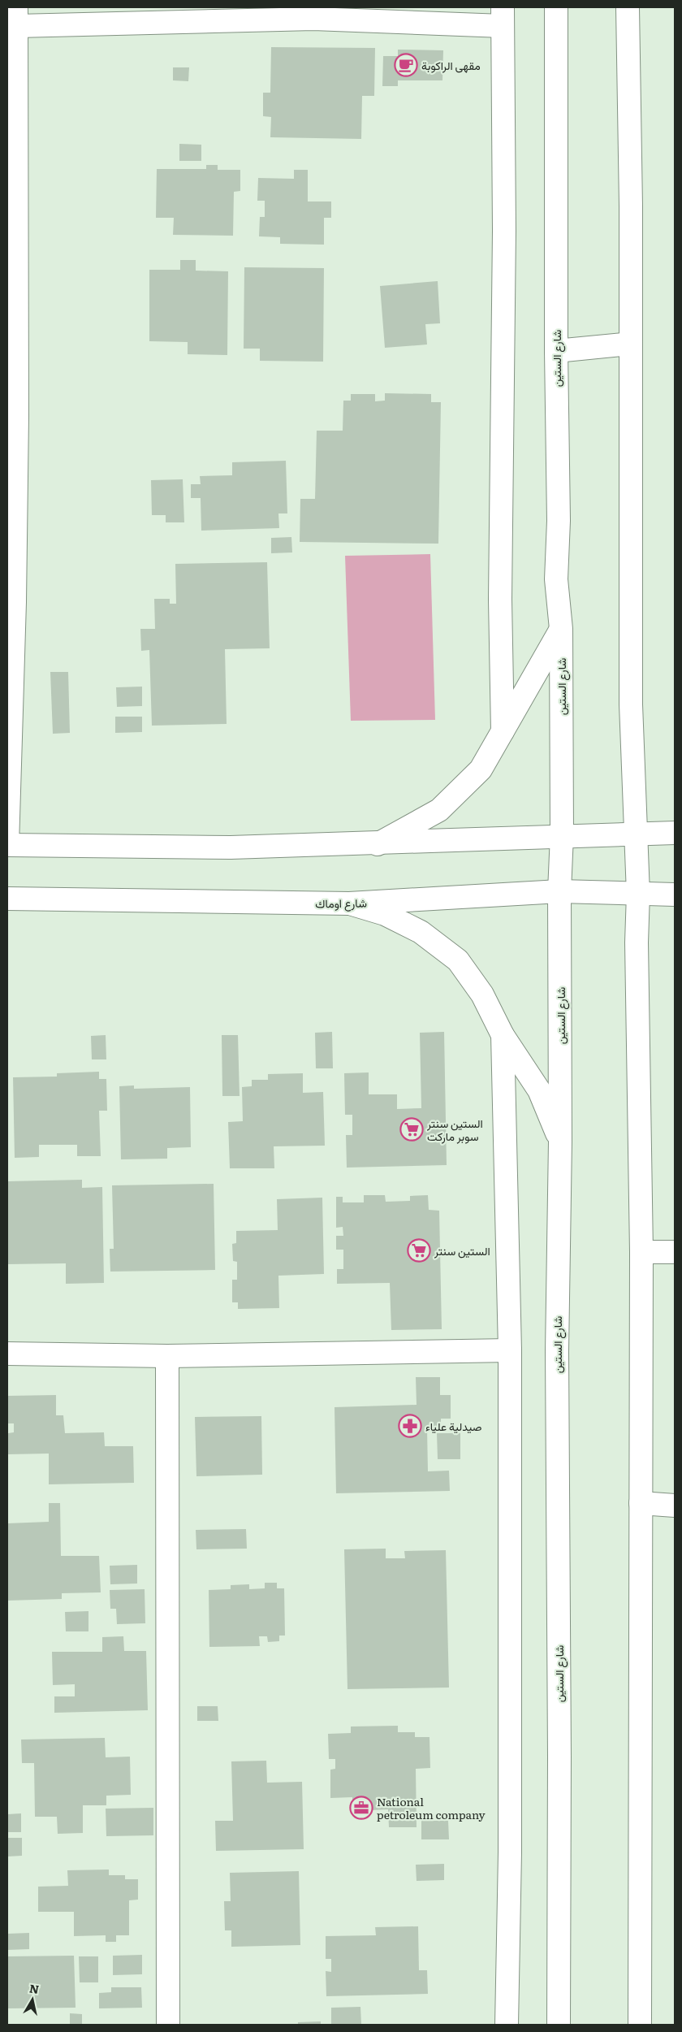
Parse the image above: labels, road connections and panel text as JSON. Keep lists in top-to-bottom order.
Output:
{
  "streets": {
    "main road": ["شارع الستين", "شارع اوماك"]
  },
  "crossings": [
    ["شارع الستين", "شارع اوماك"]
  ],
  "places": {
    "cafe": ["مقهى الراكوبة"],
    "supermarket": ["الستين سنتر سوبر ماركت", "الستين سنتر"],
    "pharmacy": ["صيدلية علياء"],
    "office": ["National petroleum company"]
  },
  "north": "top"
}
